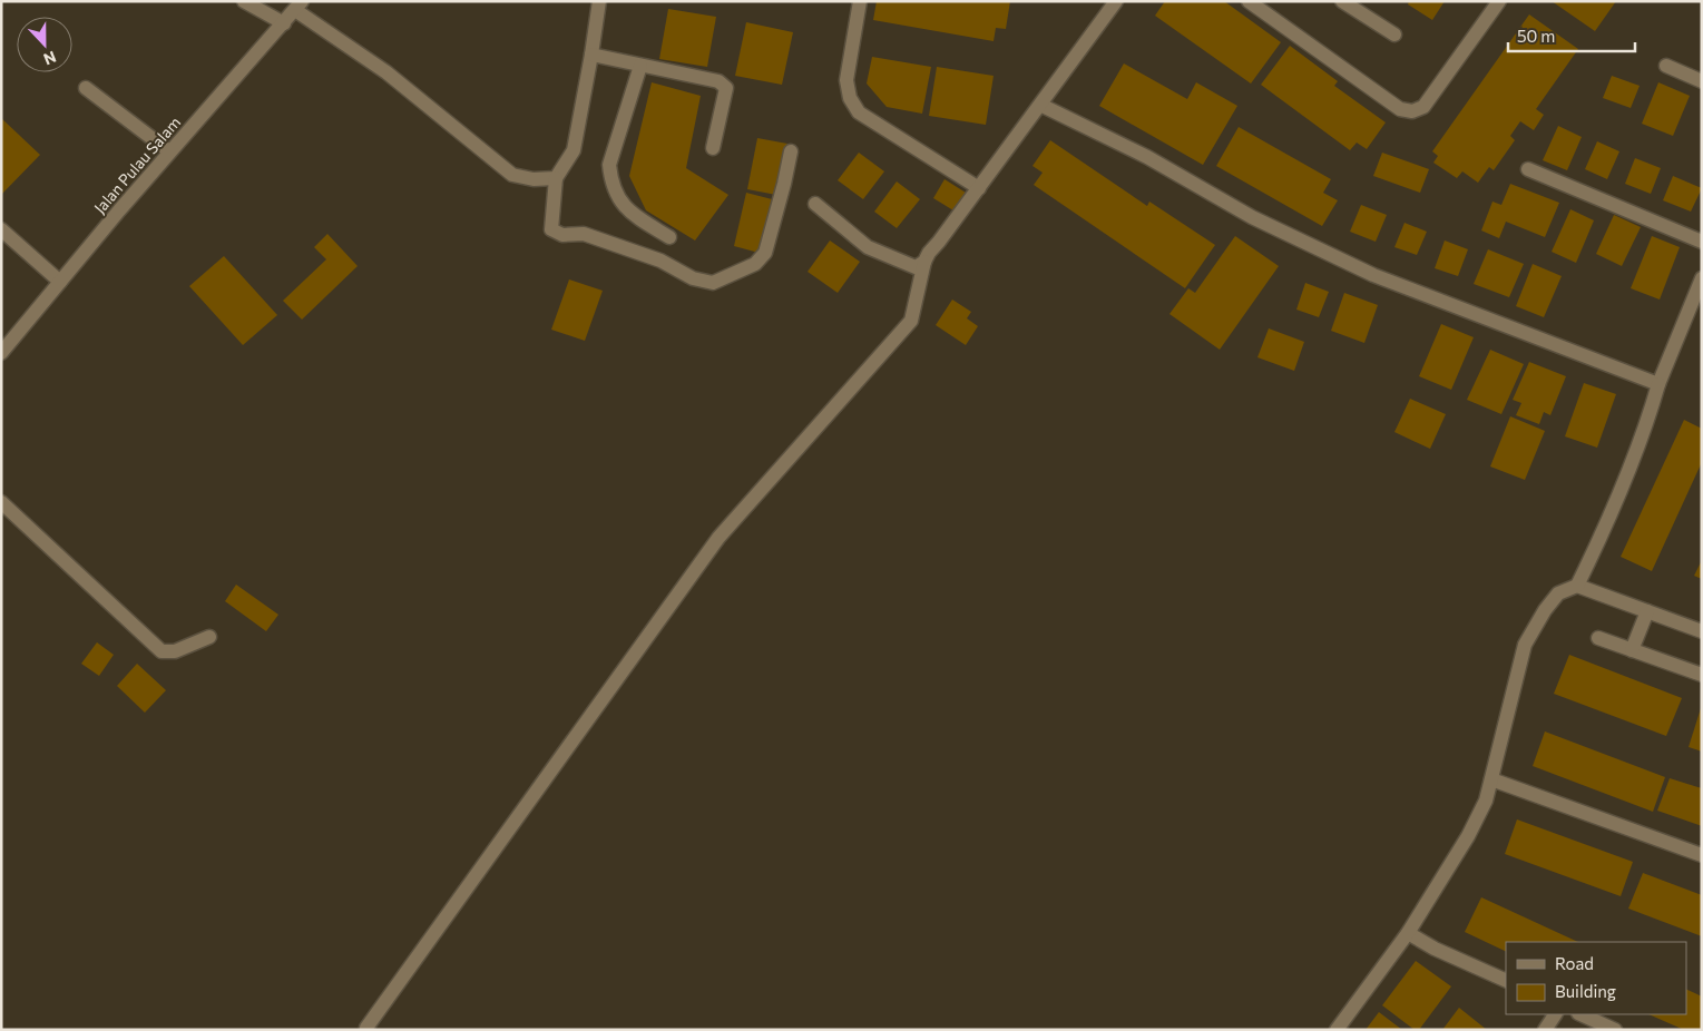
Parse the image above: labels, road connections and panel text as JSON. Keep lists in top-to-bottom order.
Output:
{
  "streets": {
    "street": ["Jalan Pulau Salam"]
  },
  "legend": ["Road", "Building"],
  "scale_bar": "50 m",
  "north": "bottom"
}
